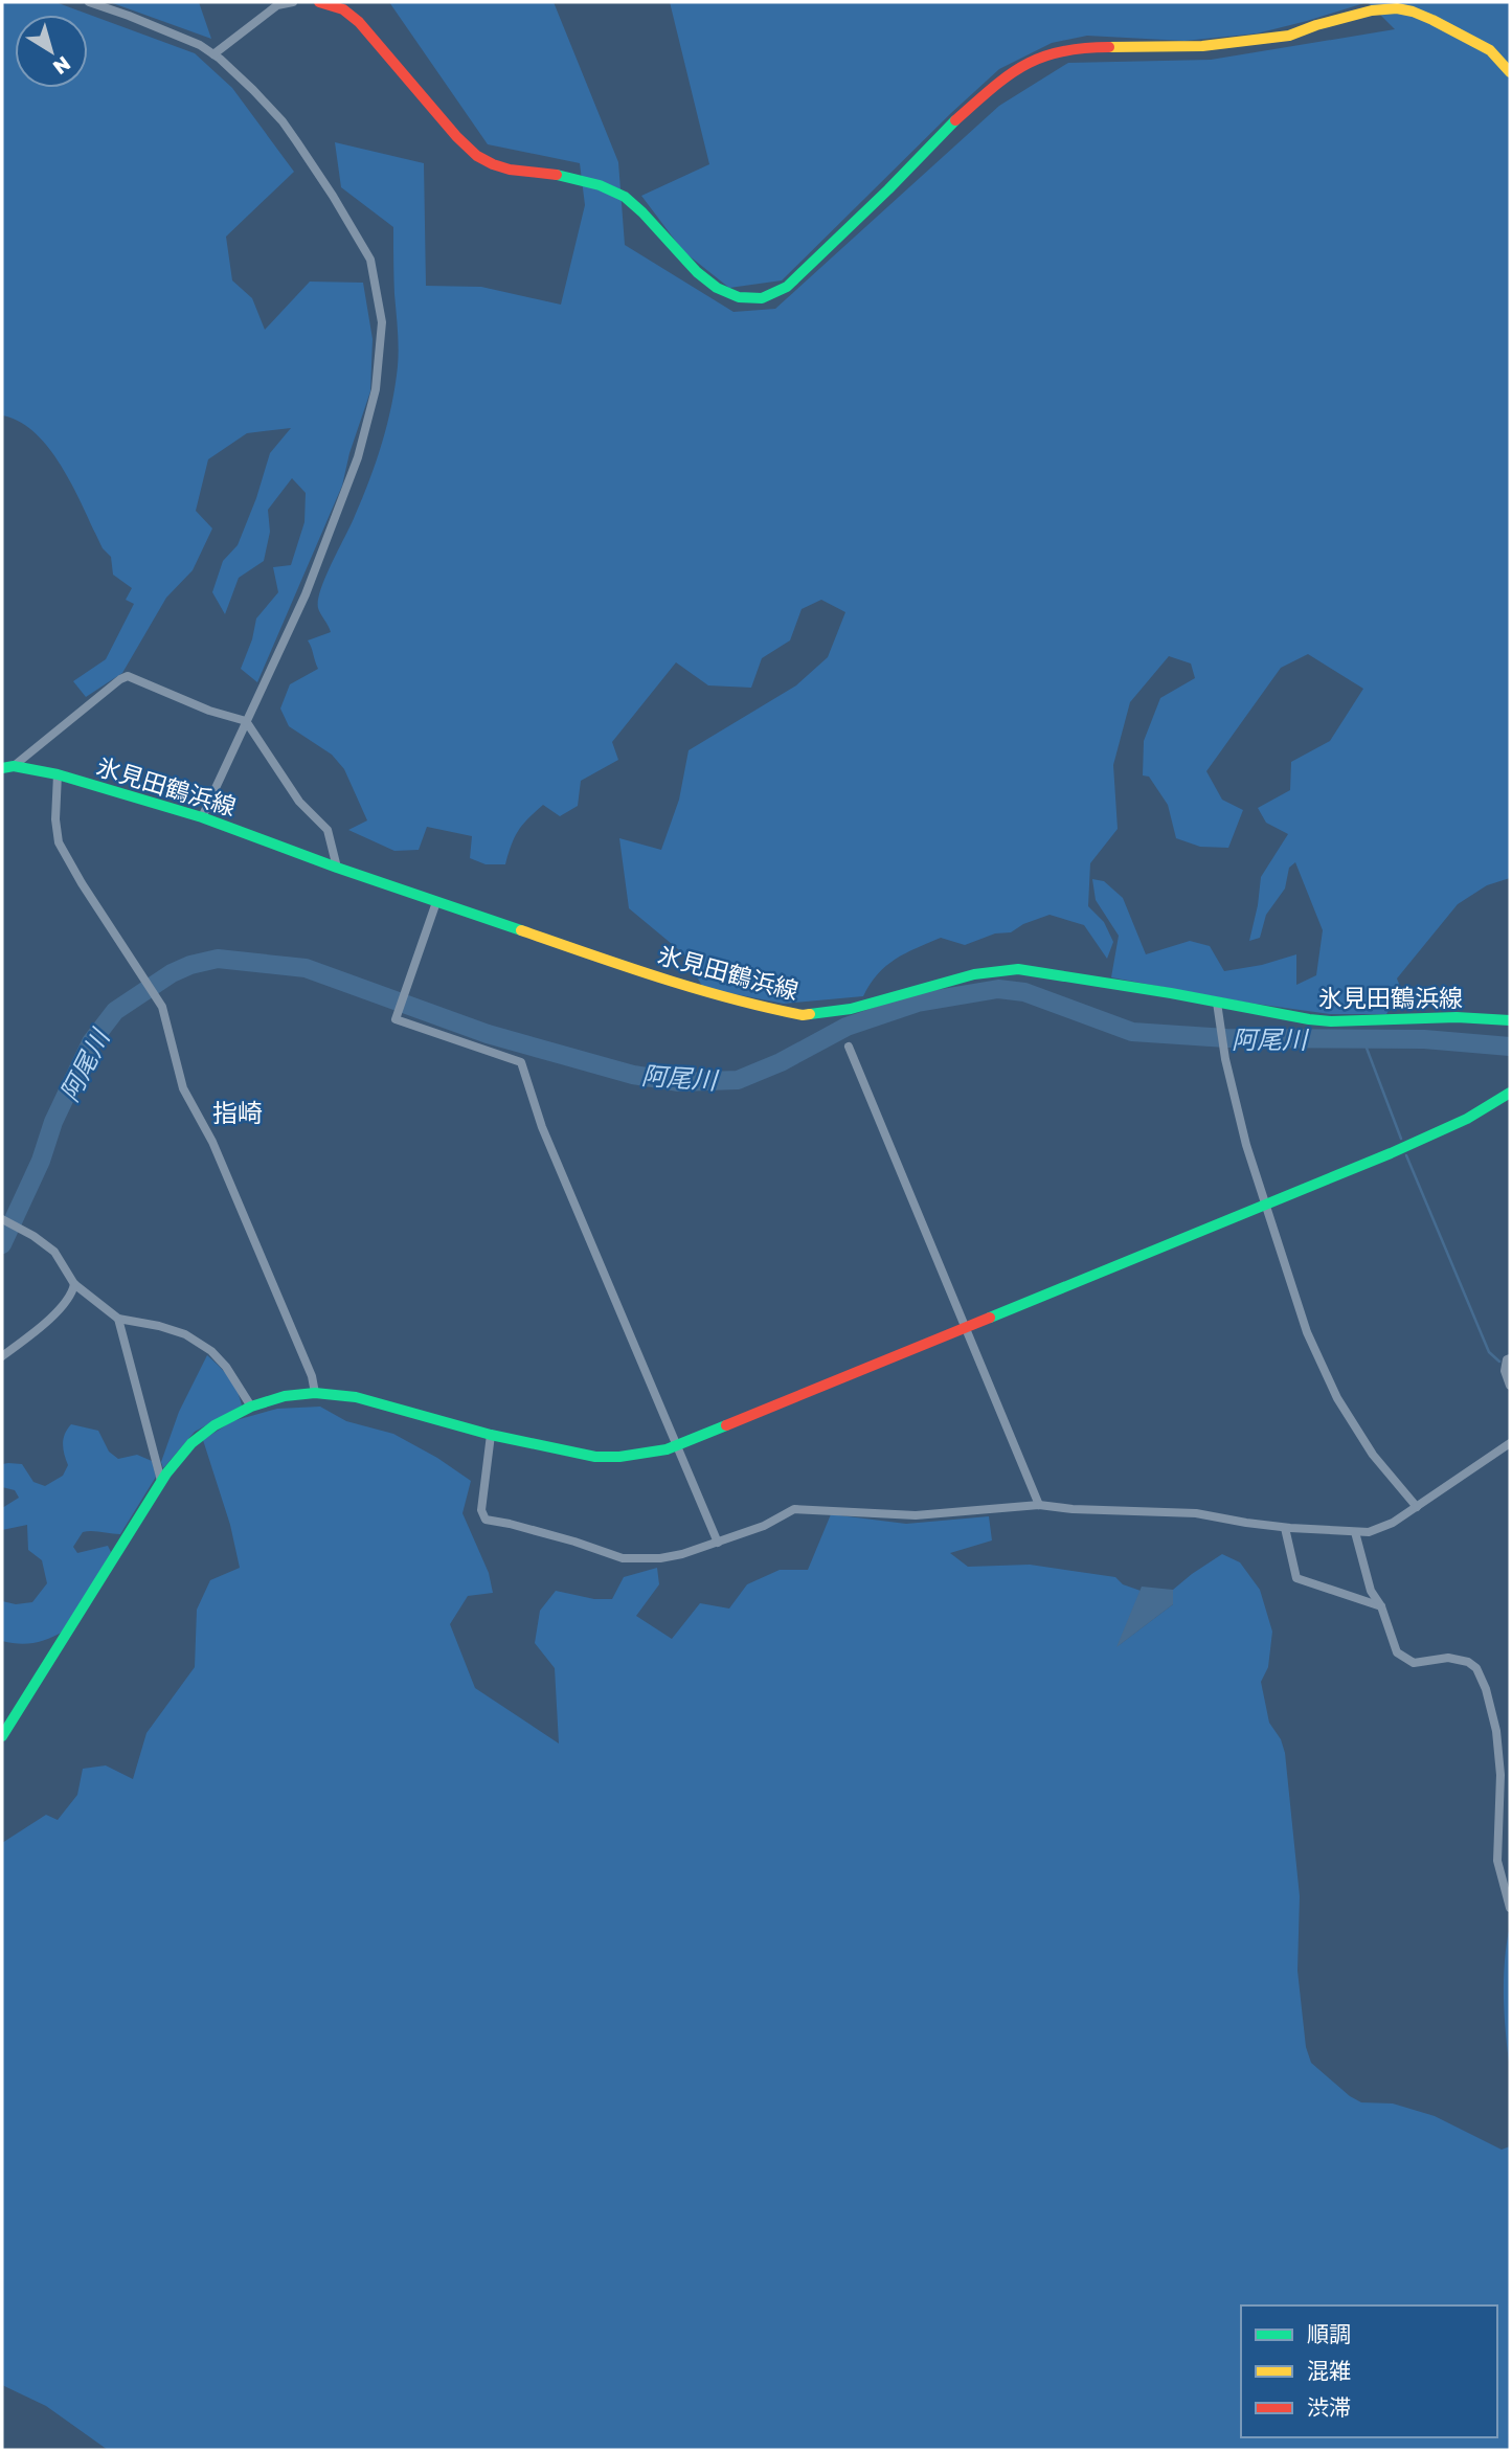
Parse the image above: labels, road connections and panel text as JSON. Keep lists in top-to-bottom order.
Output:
{
  "streets": {
    "street": ["氷見田鶴浜線"]
  },
  "districts": ["指崎"],
  "water": ["阿尾川"],
  "legend": ["順調", "混雑", "渋滞"],
  "north": "bottom right"
}
